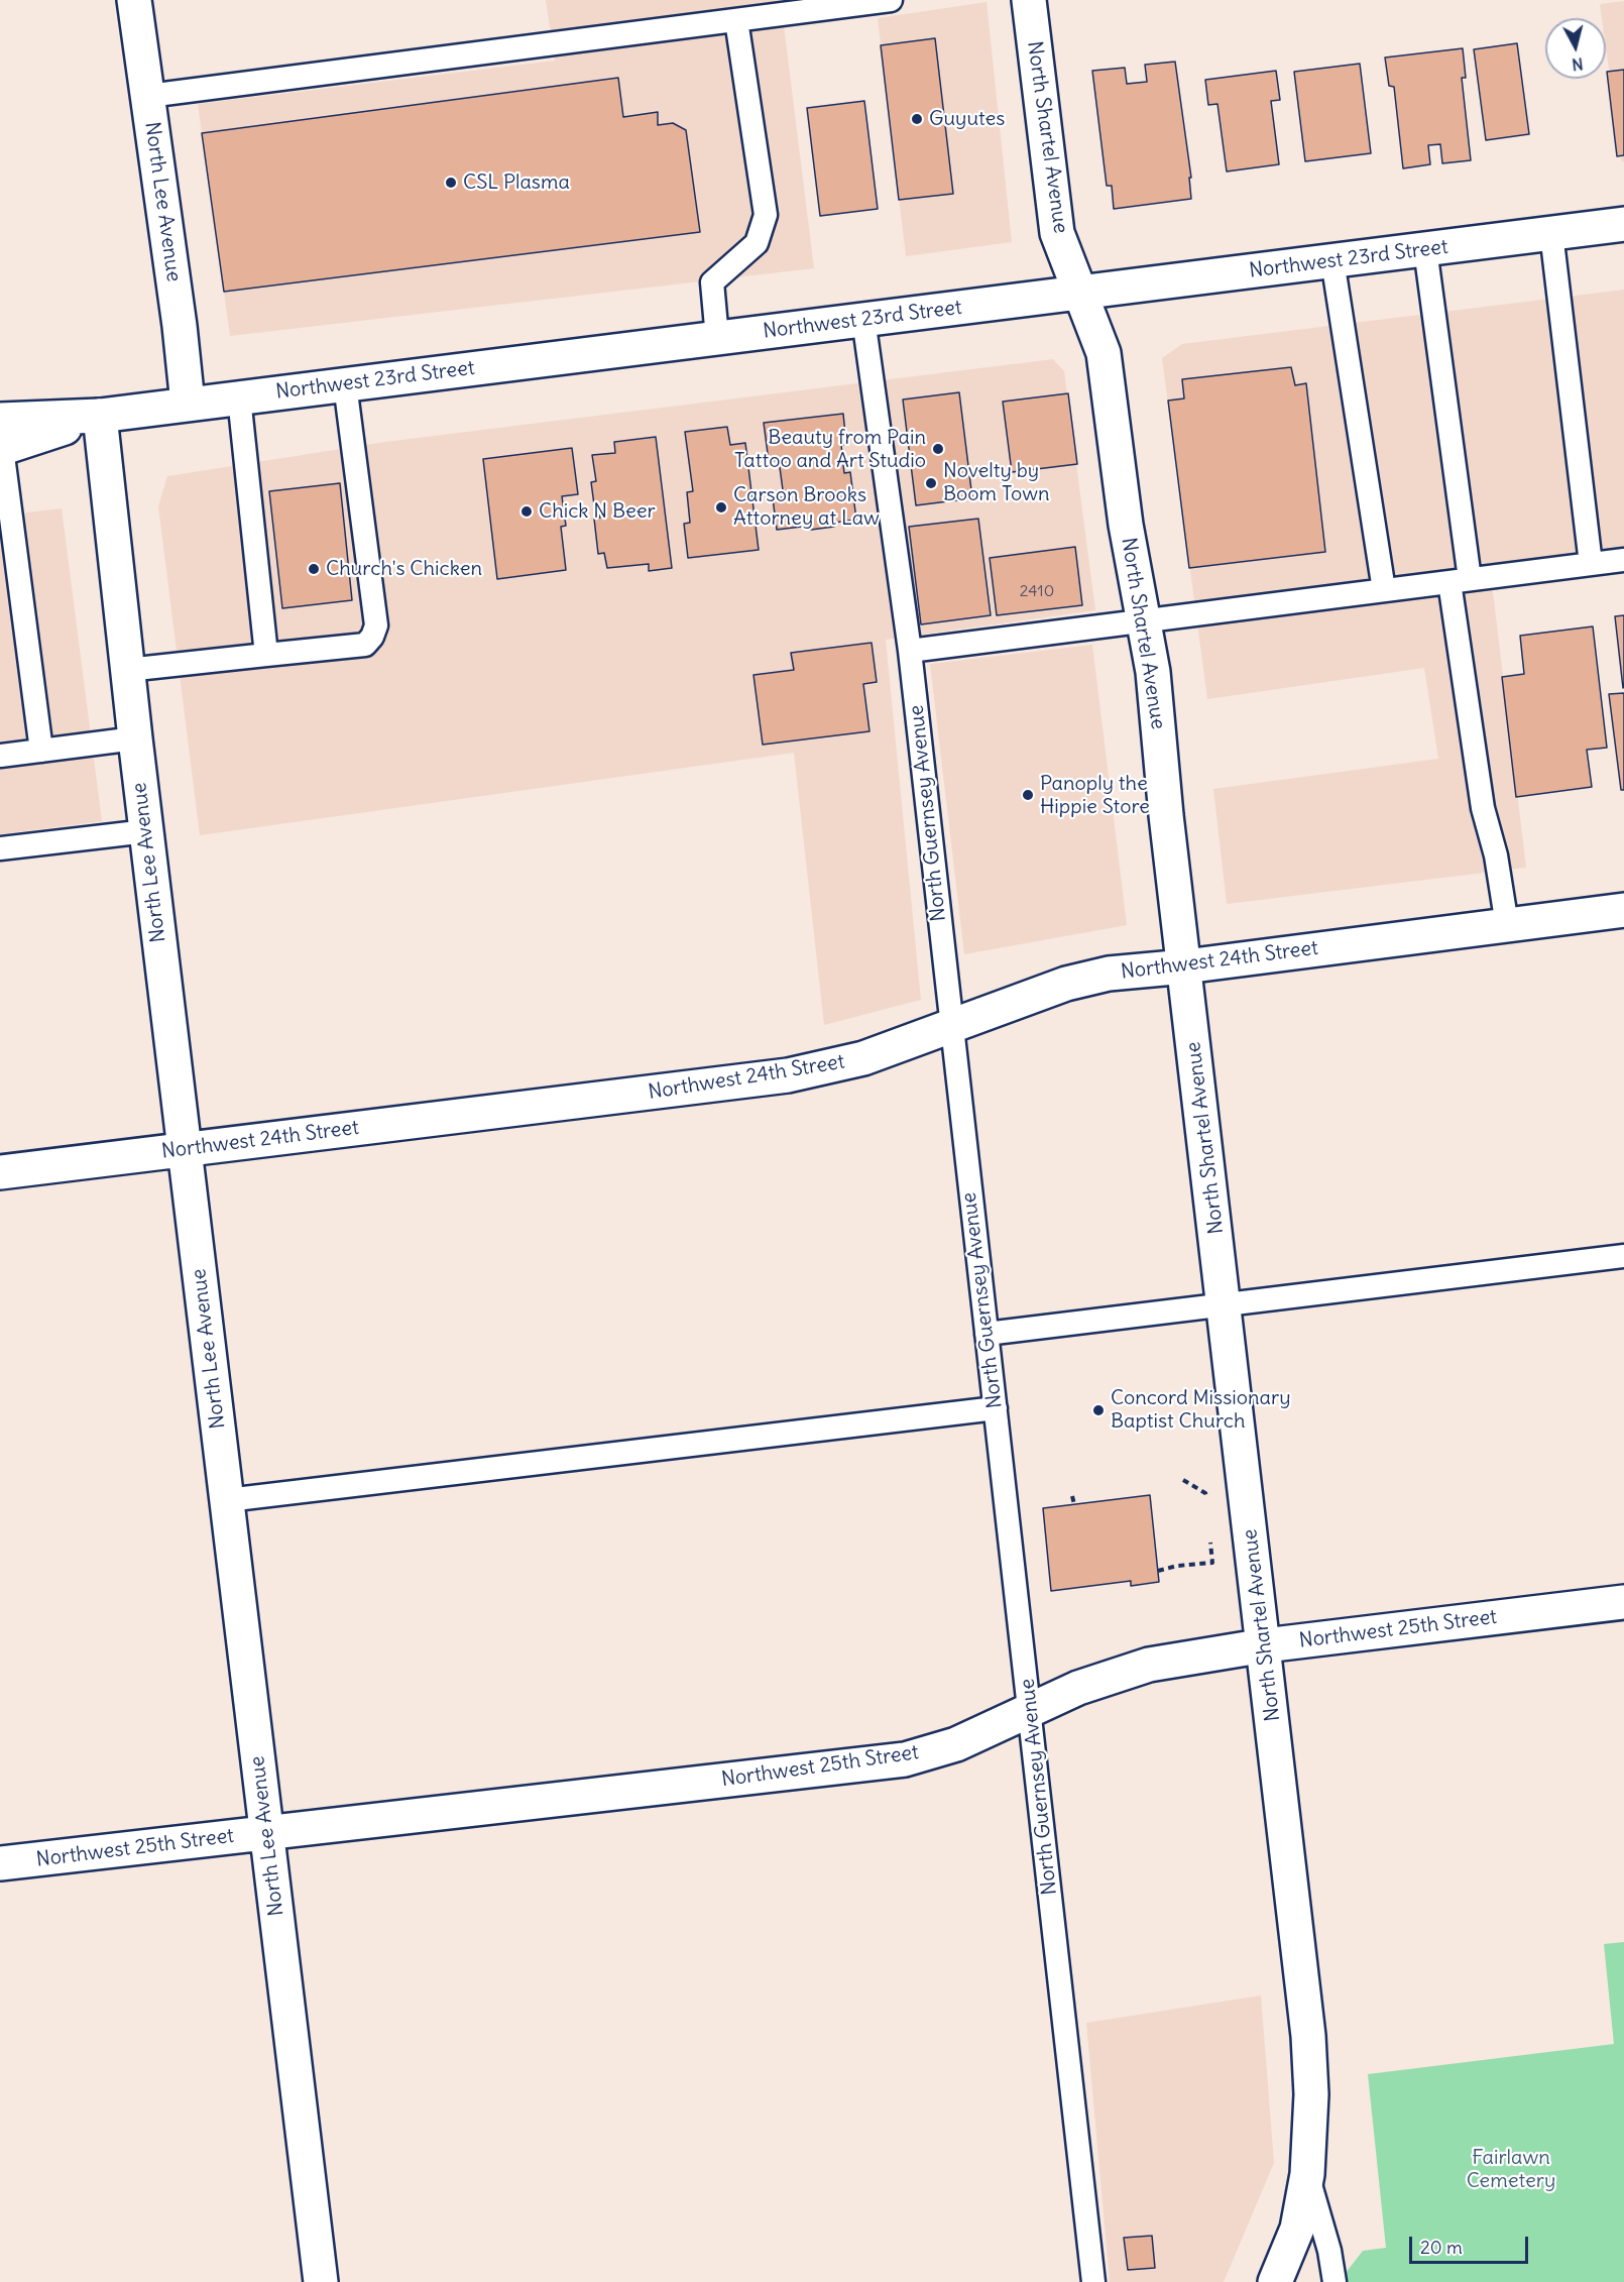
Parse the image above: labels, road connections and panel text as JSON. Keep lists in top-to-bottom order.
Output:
{
  "streets": {
    "street": [
      "North Shartel Avenue",
      "North Lee Avenue",
      "Northwest 23rd Street",
      "Northwest 24th Street",
      "Northwest 25th Street"
    ],
    "lane": ["North Guernsey Avenue"]
  },
  "crossings": [
    ["North Shartel Avenue", "Northwest 23rd Street"],
    ["North Shartel Avenue", "Northwest 24th Street"],
    ["North Shartel Avenue", "Northwest 25th Street"],
    ["North Lee Avenue", "Northwest 23rd Street"],
    ["North Lee Avenue", "Northwest 24th Street"],
    ["North Lee Avenue", "Northwest 25th Street"],
    ["Northwest 23rd Street", "North Guernsey Avenue"],
    ["North Guernsey Avenue", "Northwest 24th Street"],
    ["North Guernsey Avenue", "Northwest 25th Street"]
  ],
  "parks": ["Fairlawn Cemetery"],
  "places": [
    "Guyutes",
    "CSL Plasma",
    "Beauty from Pain Tattoo and Art Studio",
    "Novelty by Boom Town",
    "Carson Brooks Attorney at Law",
    "Chick N Beer",
    "Church's Chicken",
    "Panoply the Hippie Store",
    "Concord Missionary Baptist Church"
  ],
  "house_numbers": ["2410"],
  "scale_bar": "20 m",
  "north": "bottom"
}
